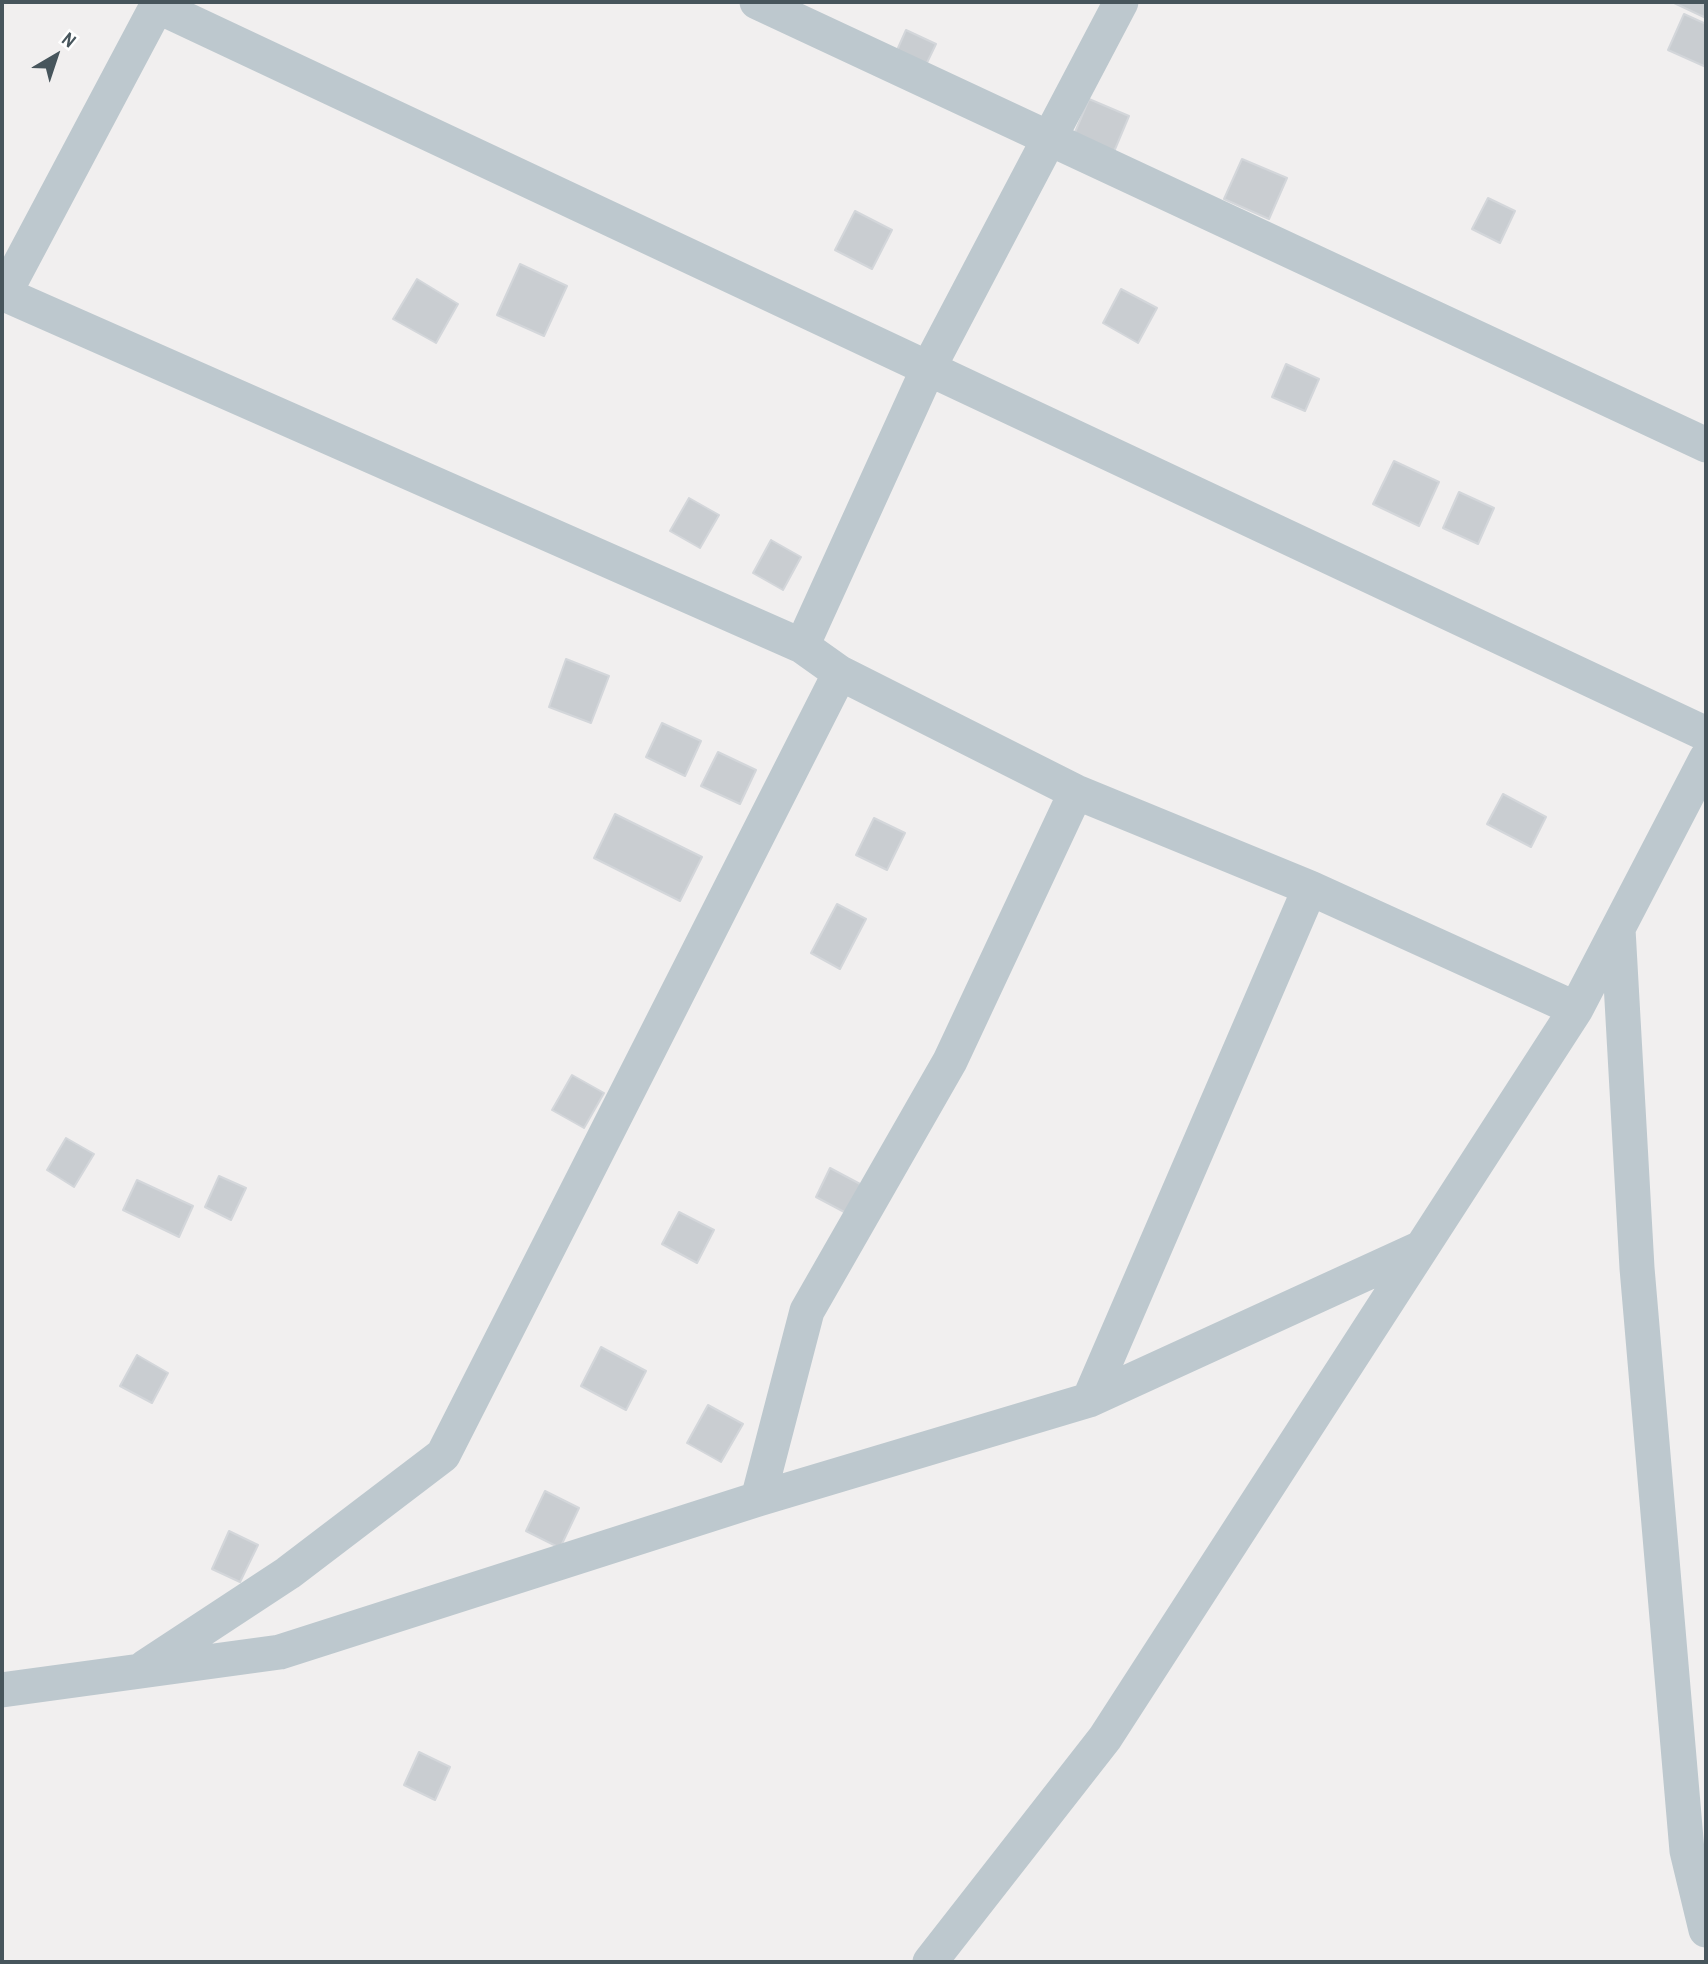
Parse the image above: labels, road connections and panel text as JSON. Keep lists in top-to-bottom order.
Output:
{
  "north": "top right"
}
